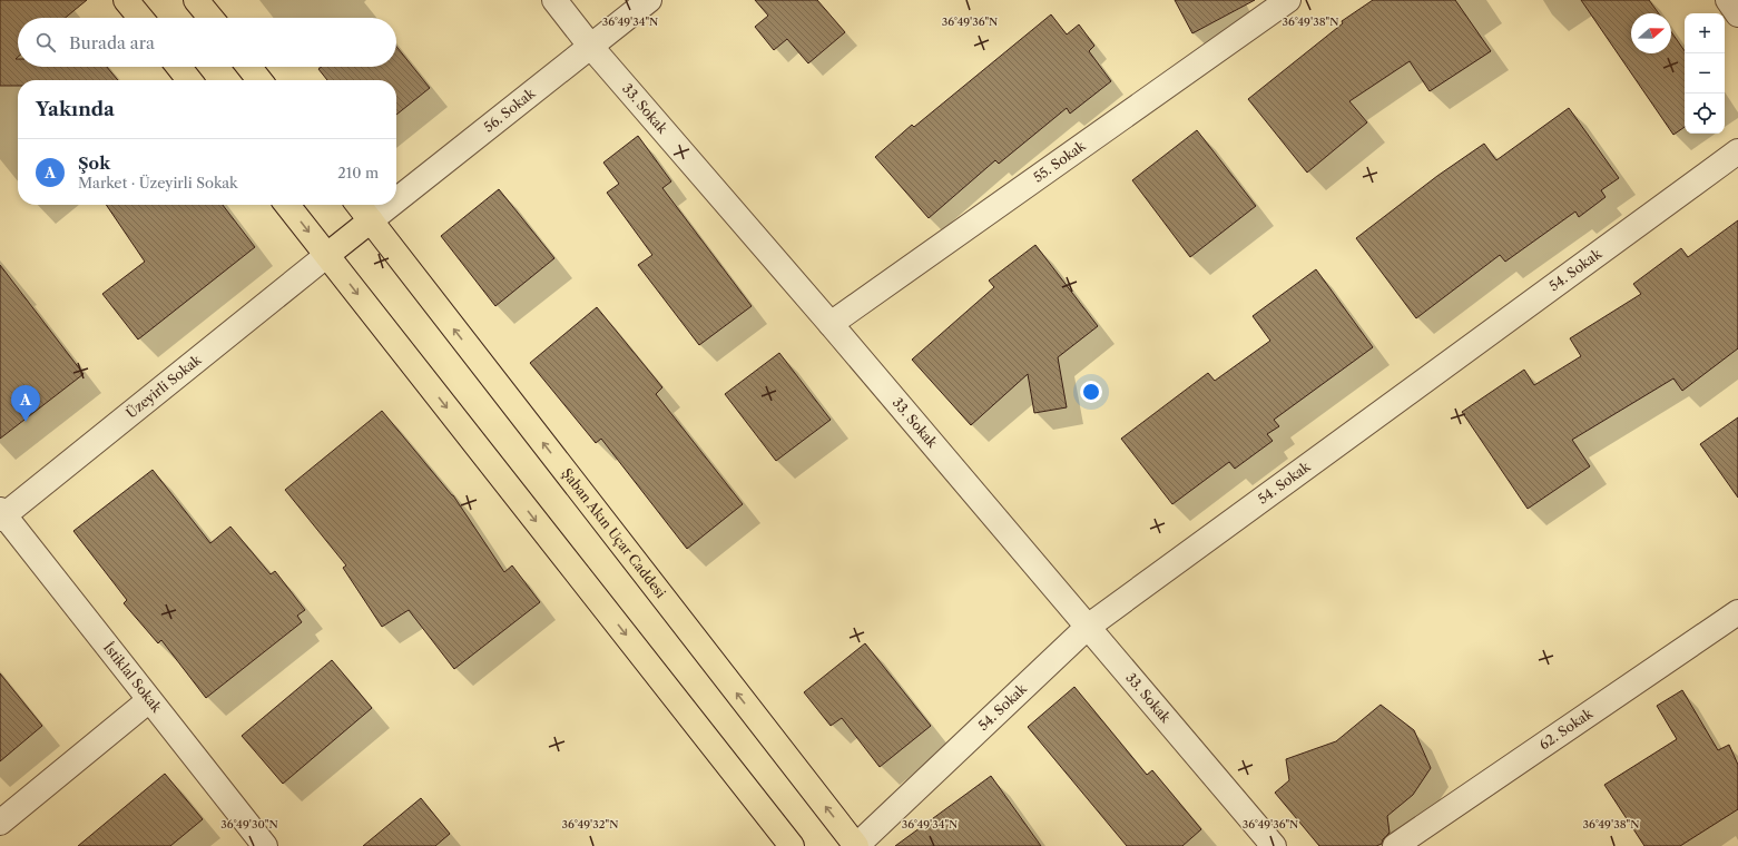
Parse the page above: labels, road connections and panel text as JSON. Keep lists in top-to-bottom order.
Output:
{
  "streets": {
    "main road": ["Şaban Akın Uçar Caddesi"],
    "street": [
      "33. Sokak",
      "56. Sokak",
      "55. Sokak",
      "54. Sokak",
      "Üzeyirli Sokak",
      "İstiklal Sokak",
      "62. Sokak"
    ]
  },
  "crossings": [
    ["33. Sokak", "56. Sokak"],
    ["33. Sokak", "55. Sokak"],
    ["33. Sokak", "54. Sokak"],
    ["56. Sokak", "Şaban Akın Uçar Caddesi"],
    ["54. Sokak", "Şaban Akın Uçar Caddesi"],
    ["Üzeyirli Sokak", "İstiklal Sokak"]
  ],
  "north": "right",
  "page": {
    "map_buttons": ["+", "−"],
    "search": "Burada ara",
    "heading": "Yakında",
    "list": [
      {
        "mark": "A",
        "name": "Şok",
        "note": "Market · Üzeyirli Sokak",
        "value": "210 m"
      }
    ],
    "pins": "A"
  },
  "coordinates": [
    "36°49'34\"N",
    "36°49'36\"N",
    "36°49'38\"N",
    "36°49'30\"N",
    "36°49'32\"N"
  ]
}
